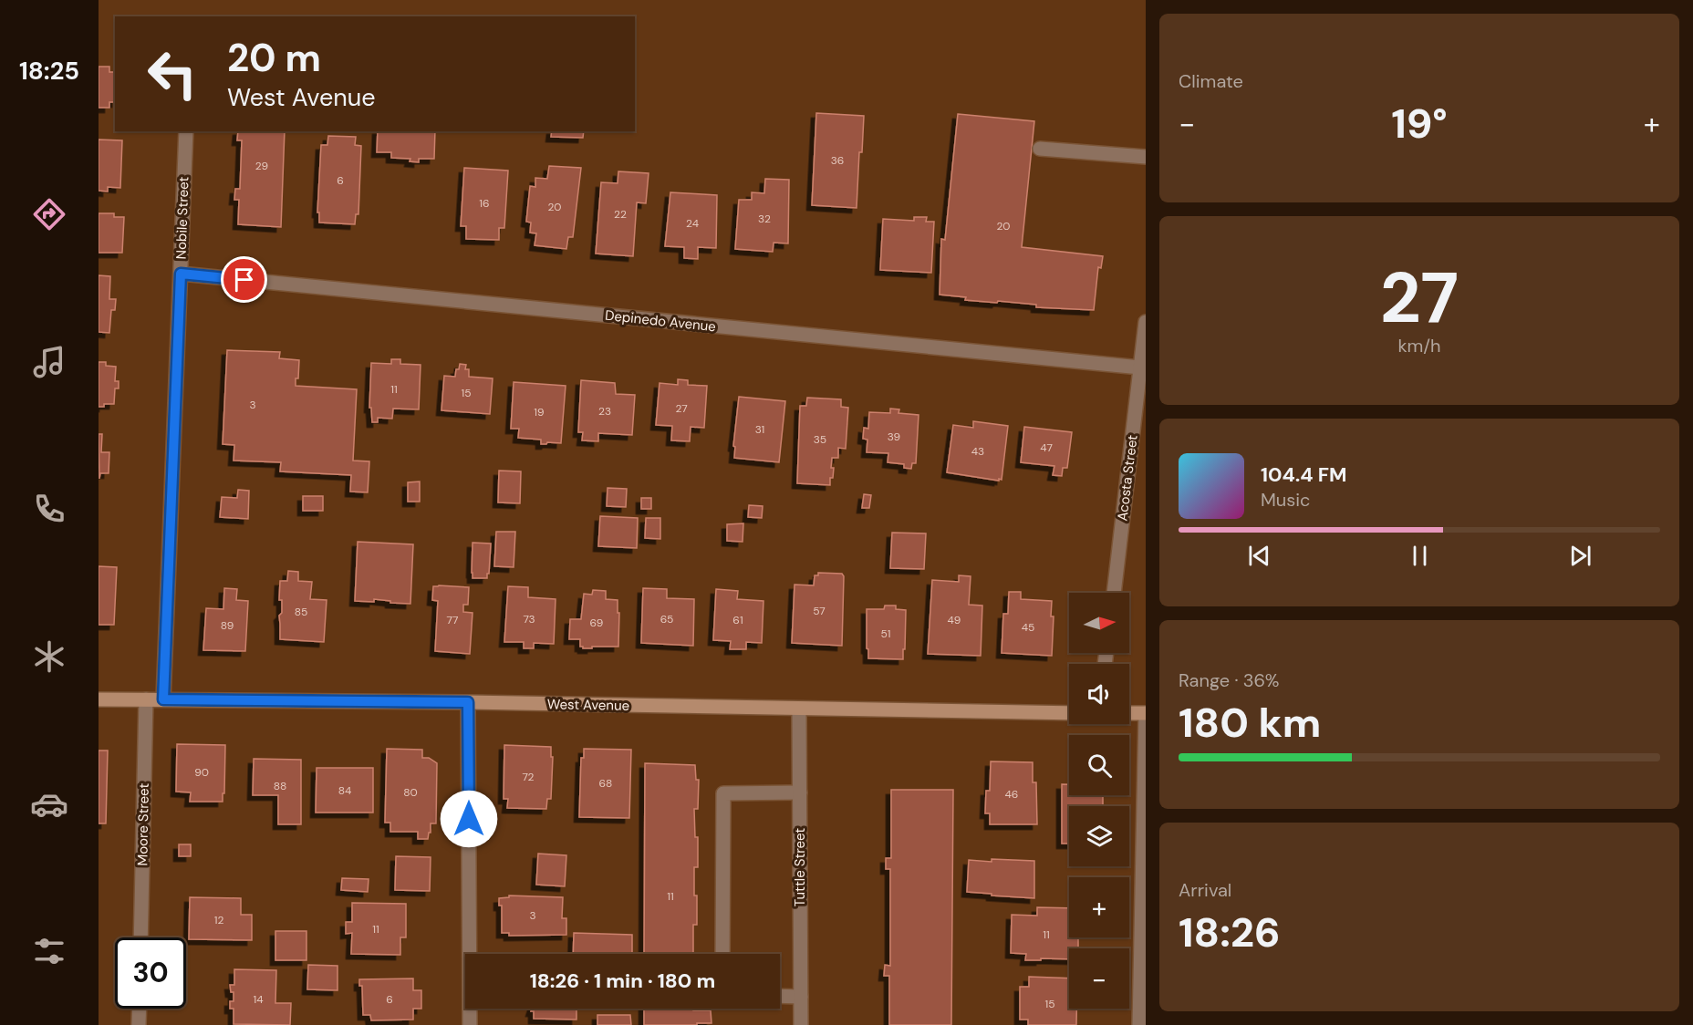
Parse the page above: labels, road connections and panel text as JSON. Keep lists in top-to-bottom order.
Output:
{
  "streets": {
    "main road": ["West Avenue"],
    "street": [
      "Nobile Street",
      "Depinedo Avenue",
      "Acosta Street",
      "Moore Street",
      "Tuttle Street"
    ]
  },
  "crossings": [
    ["Nobile Street", "Depinedo Avenue"],
    ["Nobile Street", "West Avenue"],
    ["Depinedo Avenue", "Acosta Street"],
    ["West Avenue", "Moore Street"],
    ["West Avenue", "Tuttle Street"]
  ],
  "house_numbers": [
    "36",
    "29",
    "6",
    "16",
    "20",
    "22",
    "32",
    "24",
    "20",
    "11",
    "15",
    "3",
    "27",
    "23",
    "19",
    "31",
    "39",
    "35",
    "47",
    "43",
    "57",
    "85",
    "73",
    "65",
    "77",
    "61",
    "49",
    "69",
    "89",
    "45",
    "51",
    "90",
    "72",
    "68",
    "88",
    "84",
    "80",
    "46",
    "11",
    "3",
    "12",
    "11",
    "11",
    "14",
    "6",
    "15"
  ],
  "north": "right",
  "page": {
    "tabs": "18:25",
    "tile": [
      "Climate",
      ["27", "km/h"],
      ["Range · 36%", "180 km"],
      ["Arrival", "18:26"]
    ],
    "turn": ["20 m", "West Avenue"],
    "heat": ["−", "19°", "+"],
    "song": ["104.4 FM", "Music"],
    "map_buttons": ["+", "−"],
    "limit": "30",
    "trip": "18:26 · 1 min · 180 m"
  }
}
